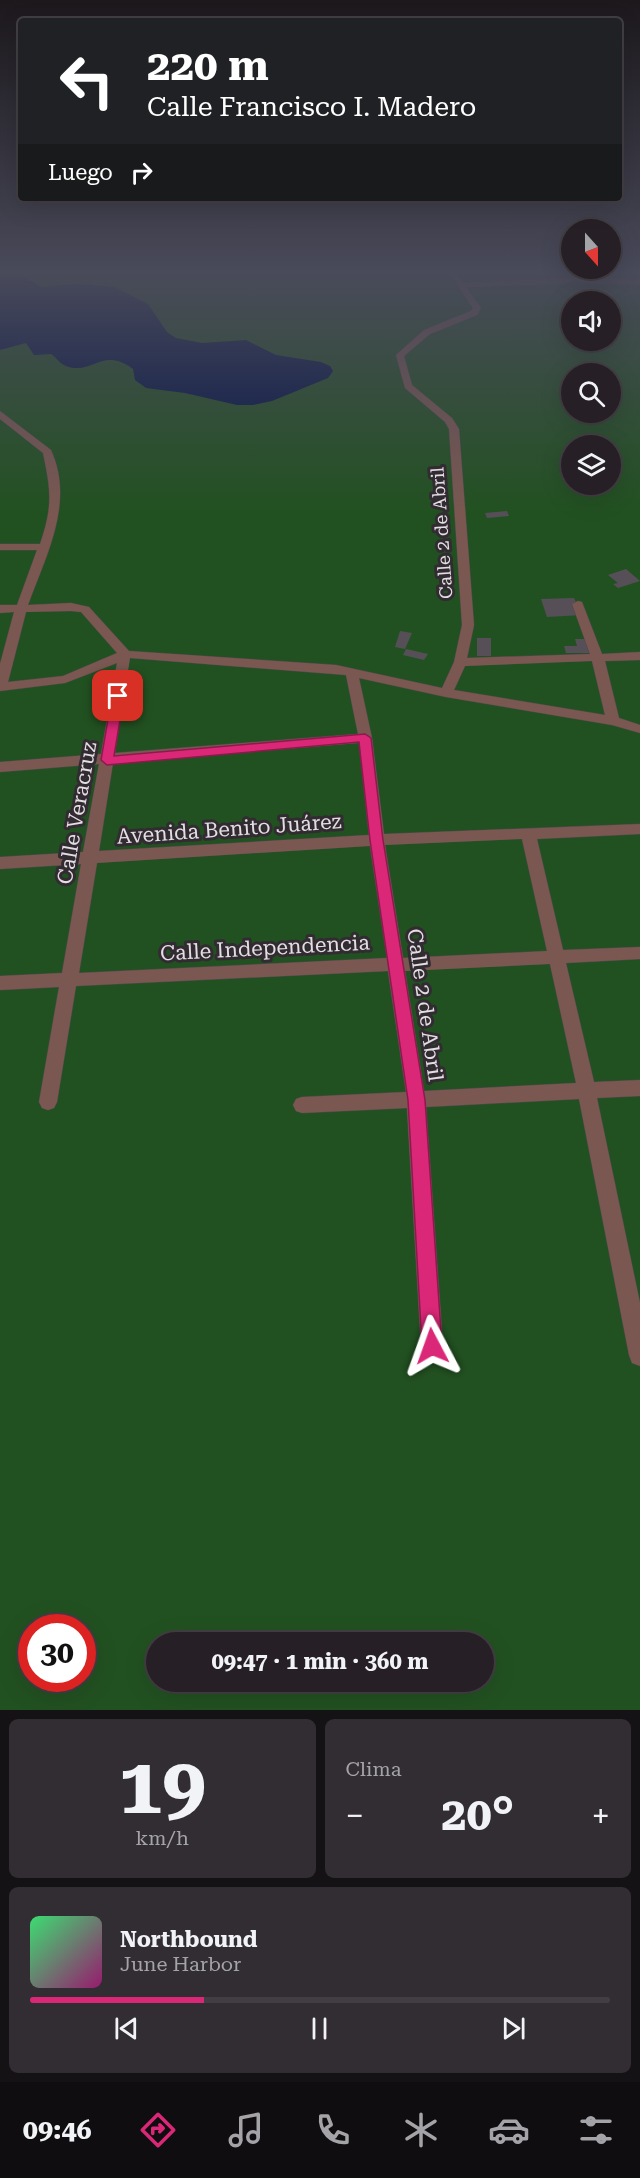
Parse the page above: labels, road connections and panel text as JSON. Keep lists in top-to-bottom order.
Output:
{
  "streets": {
    "street": [
      "Calle 2 de Abril",
      "Calle Veracruz",
      "Avenida Benito Juárez",
      "Calle Independencia"
    ]
  },
  "crossings": [
    ["Calle 2 de Abril", "Avenida Benito Juárez"],
    ["Calle 2 de Abril", "Calle Independencia"],
    ["Calle Veracruz", "Avenida Benito Juárez"],
    ["Calle Veracruz", "Calle Independencia"]
  ],
  "north": "bottom",
  "page": {
    "turn": ["220 m", "Calle Francisco I. Madero"],
    "then": "Luego",
    "limit": "30",
    "trip": "09:47 · 1 min · 360 m",
    "tile": [
      ["19", "km/h"],
      "Clima"
    ],
    "heat": ["−", "20°", "+"],
    "song": ["Northbound", "June Harbor"],
    "tabs": "09:46"
  }
}
